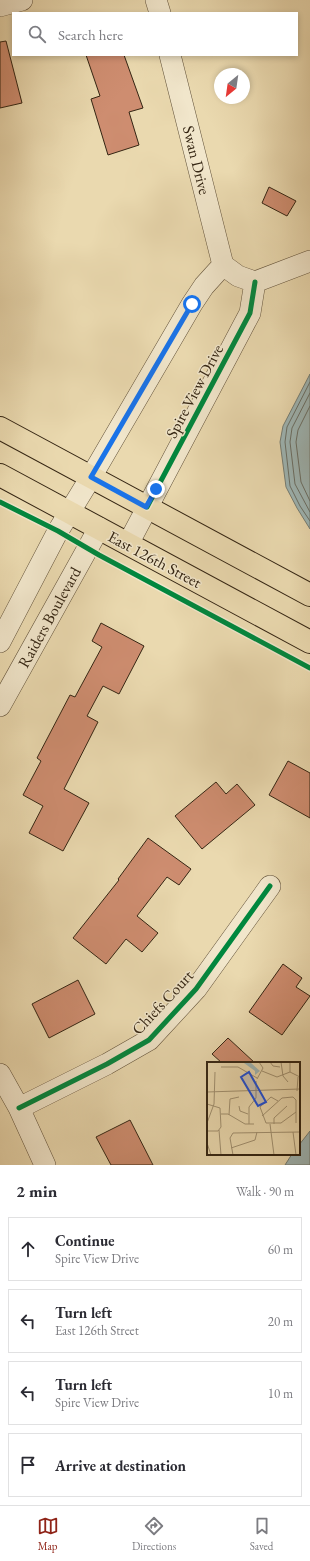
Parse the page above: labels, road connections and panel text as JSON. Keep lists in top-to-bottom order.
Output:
{
  "streets": {
    "main road": ["East 126th Street"],
    "street": [
      "Swan Drive",
      "Spire View Drive",
      "Raiders Boulevard",
      "Chiefs Court"
    ]
  },
  "crossings": [
    ["Spire View Drive", "East 126th Street"],
    ["East 126th Street", "Raiders Boulevard"]
  ],
  "north": "bottom left",
  "page": {
    "search": "Search here",
    "heading": ["2 min", "Walk · 90 m"],
    "list": [
      ["Continue", "Spire View Drive", "60 m"],
      ["Turn left", "East 126th Street", "20 m"],
      ["Turn left", "Spire View Drive", "10 m"],
      "Arrive at destination"
    ],
    "nav": ["Map", "Directions", "Saved"]
  }
}
